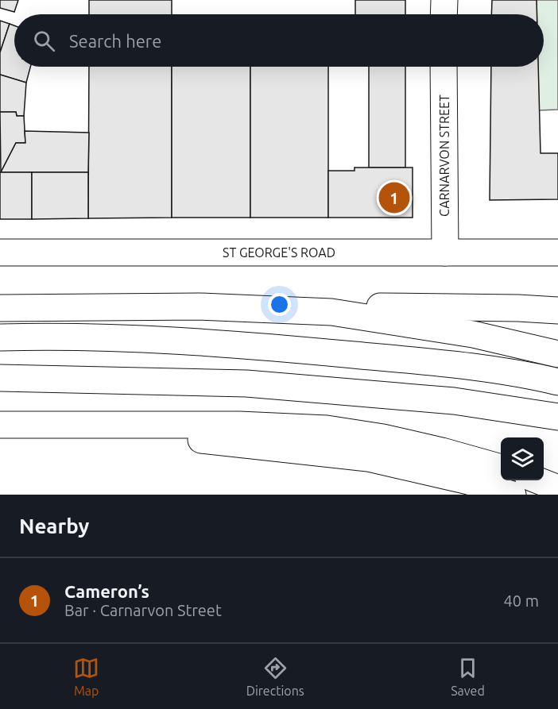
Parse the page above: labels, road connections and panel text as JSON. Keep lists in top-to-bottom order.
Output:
{
  "streets": {
    "main road": ["CARNARVON STREET", "ST GEORGE'S ROAD"]
  },
  "crossings": [
    ["CARNARVON STREET", "ST GEORGE'S ROAD"]
  ],
  "page": {
    "search": "Search here",
    "pins": "1",
    "heading": "Nearby",
    "list": [
      {
        "mark": "1",
        "name": "Cameron’s",
        "note": "Bar · Carnarvon Street",
        "value": "40 m"
      }
    ],
    "nav": ["Map", "Directions", "Saved"]
  }
}
